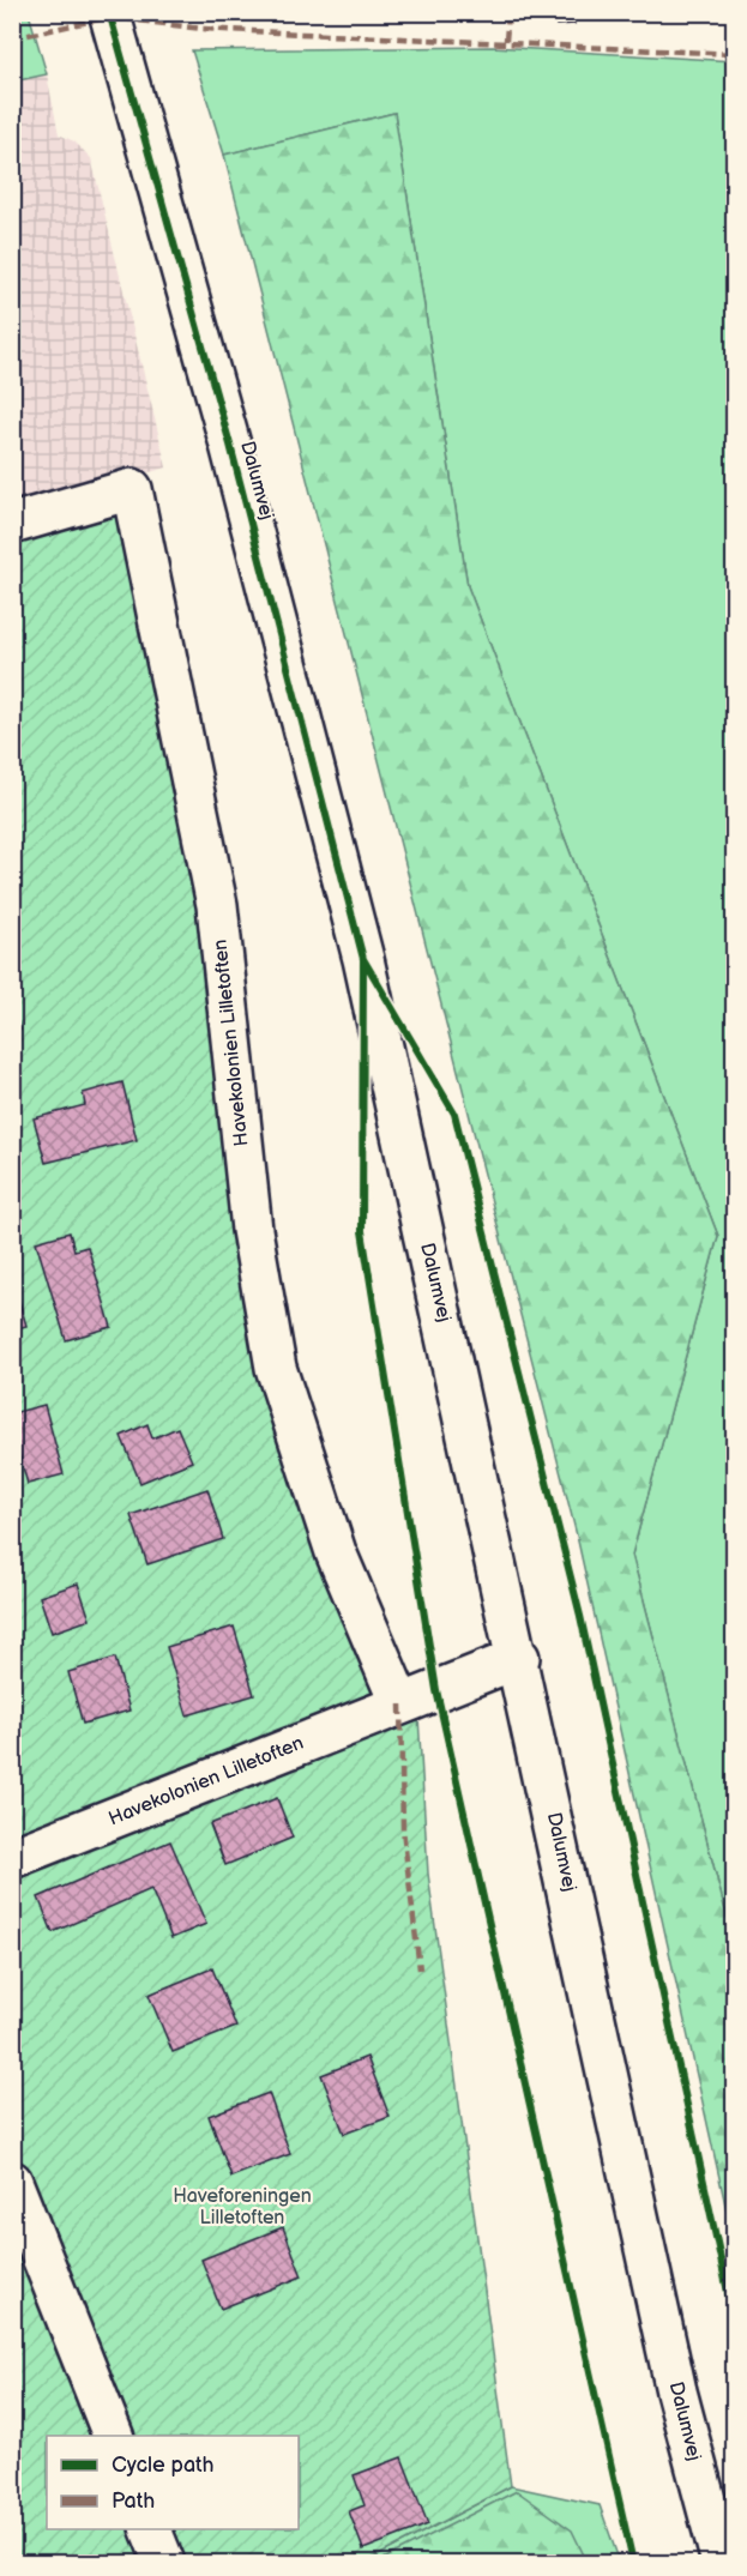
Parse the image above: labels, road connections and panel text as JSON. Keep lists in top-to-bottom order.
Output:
{
  "streets": {
    "street": ["Dalumvej", "Havekolonien Lilletoften"]
  },
  "crossings": [
    ["Dalumvej", "Havekolonien Lilletoften"]
  ],
  "parks": ["Haveforeningen Lilletoften"],
  "legend": ["Cycle path", "Path"]
}
